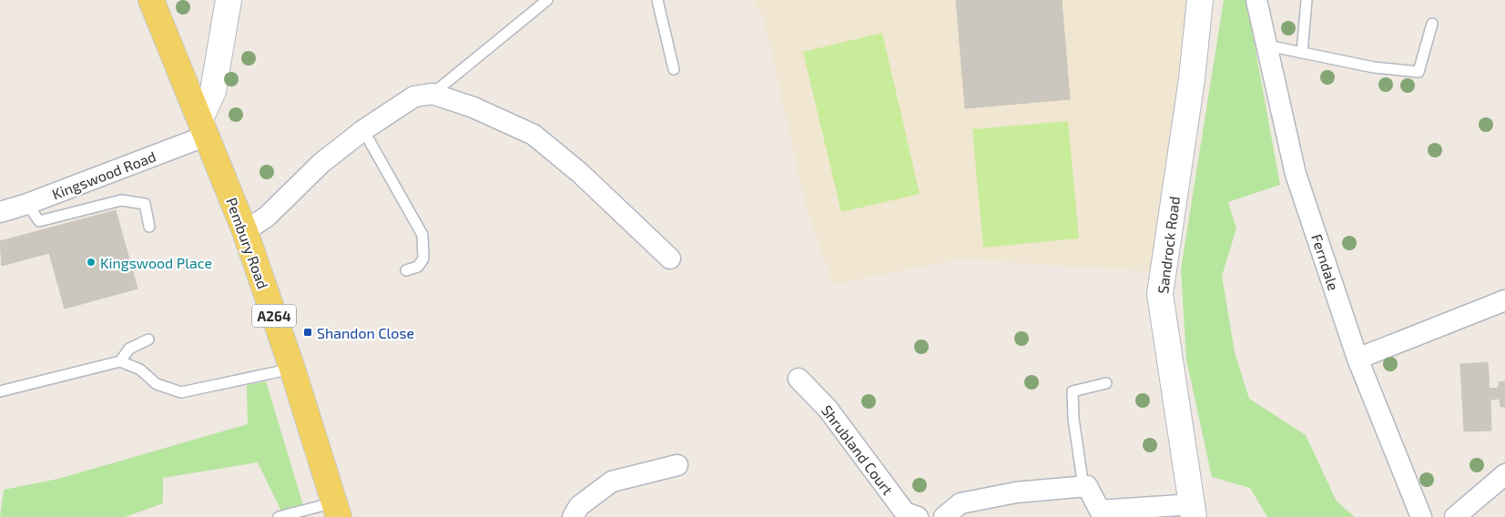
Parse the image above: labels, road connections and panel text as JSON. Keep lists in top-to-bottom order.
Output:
{
  "streets": {
    "main road": ["Pembury Road", "A264"],
    "street": [
      "Kingswood Road",
      "Sandrock Road",
      "Ferndale",
      "Shrubland Court"
    ]
  },
  "crossings": [
    ["Kingswood Road", "Pembury Road"]
  ],
  "places": {
    "other": ["Kingswood Place"],
    "transit": ["Shandon Close"]
  }
}
